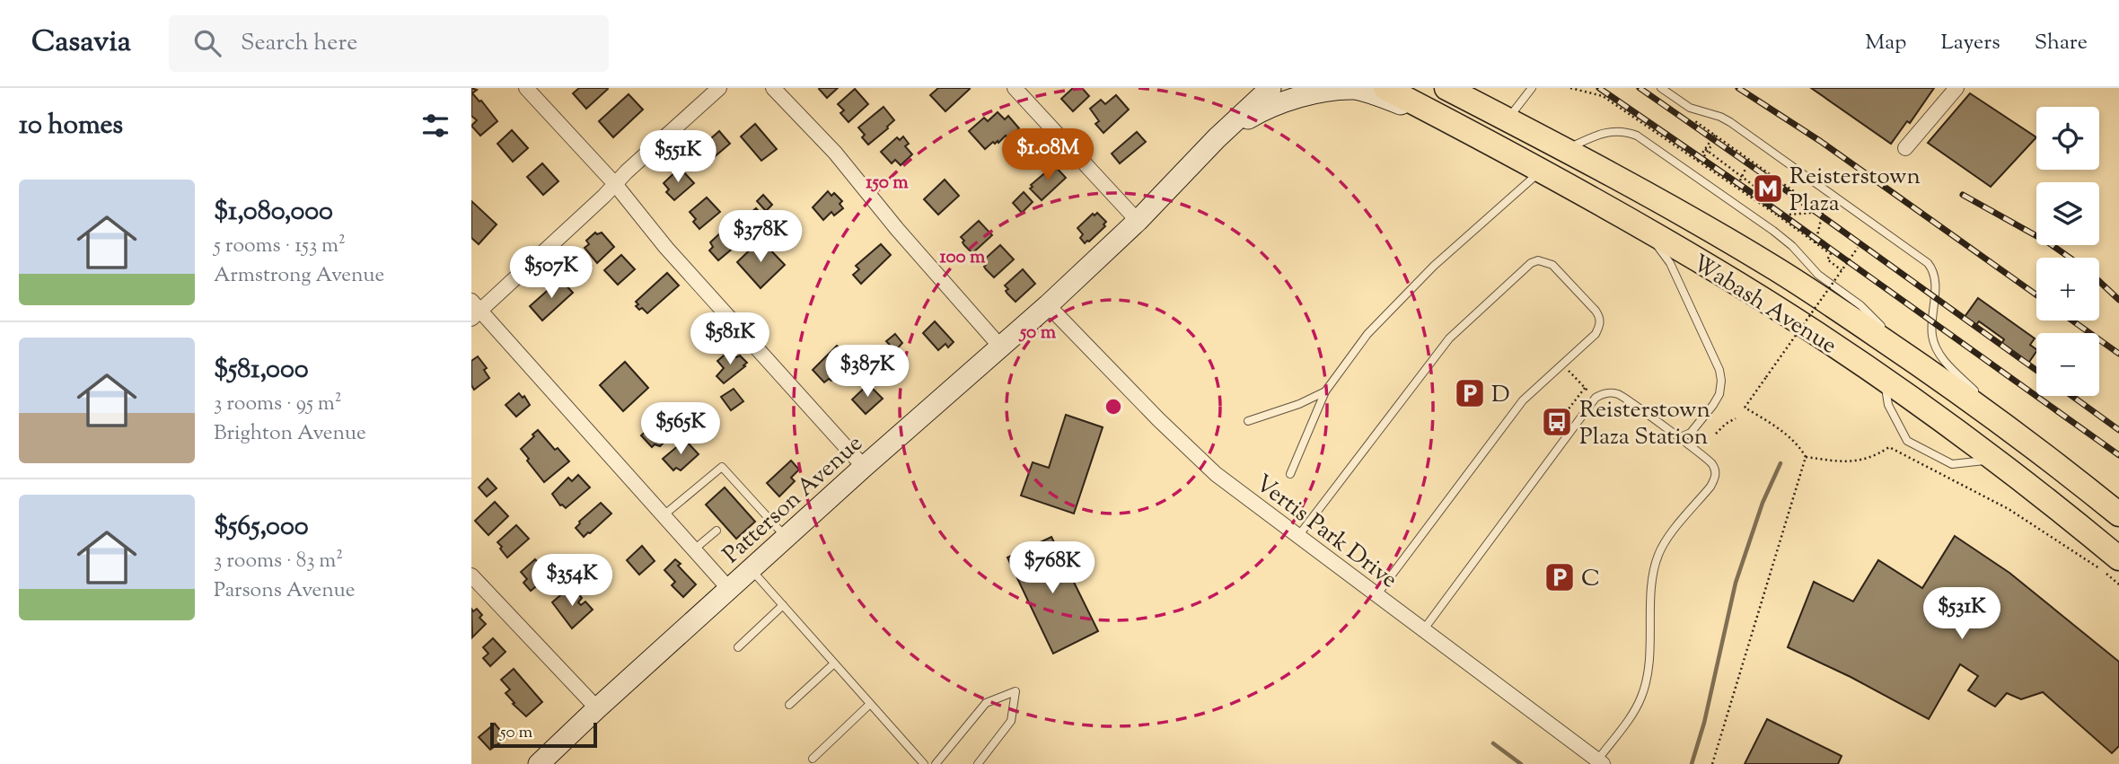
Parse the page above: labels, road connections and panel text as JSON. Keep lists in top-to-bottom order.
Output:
{
  "streets": {
    "main road": ["Wabash Avenue", "Patterson Avenue"],
    "street": ["Vertis Park Drive"]
  },
  "crossings": [
    ["Patterson Avenue", "Vertis Park Drive"]
  ],
  "places": {
    "metro station": ["Reisterstown Plaza"],
    "parking": ["D", "C"],
    "bus stop": ["Reisterstown Plaza Station"]
  },
  "scale_bar": "50 m",
  "page": {
    "header": "Casavia",
    "search": "Search here",
    "nav": ["Map", "Layers", "Share"],
    "heading": "10 homes",
    "map_buttons": ["+", "−"],
    "price": [
      "$1.08M",
      "$551K",
      "$378K",
      "$507K",
      "$581K",
      "$387K",
      "$565K",
      "$768K",
      "$354K",
      "$531K"
    ],
    "list": [
      {
        "name": "$1,080,000",
        "note": "5 rooms · 153 m² · Armstrong Avenue"
      },
      {
        "name": "$581,000",
        "note": "3 rooms · 95 m² · Brighton Avenue"
      },
      {
        "name": "$565,000",
        "note": "3 rooms · 83 m² · Parsons Avenue"
      }
    ],
    "scale": "50 m"
  },
  "rings": ["150 m", "100 m", "50 m"]
}
